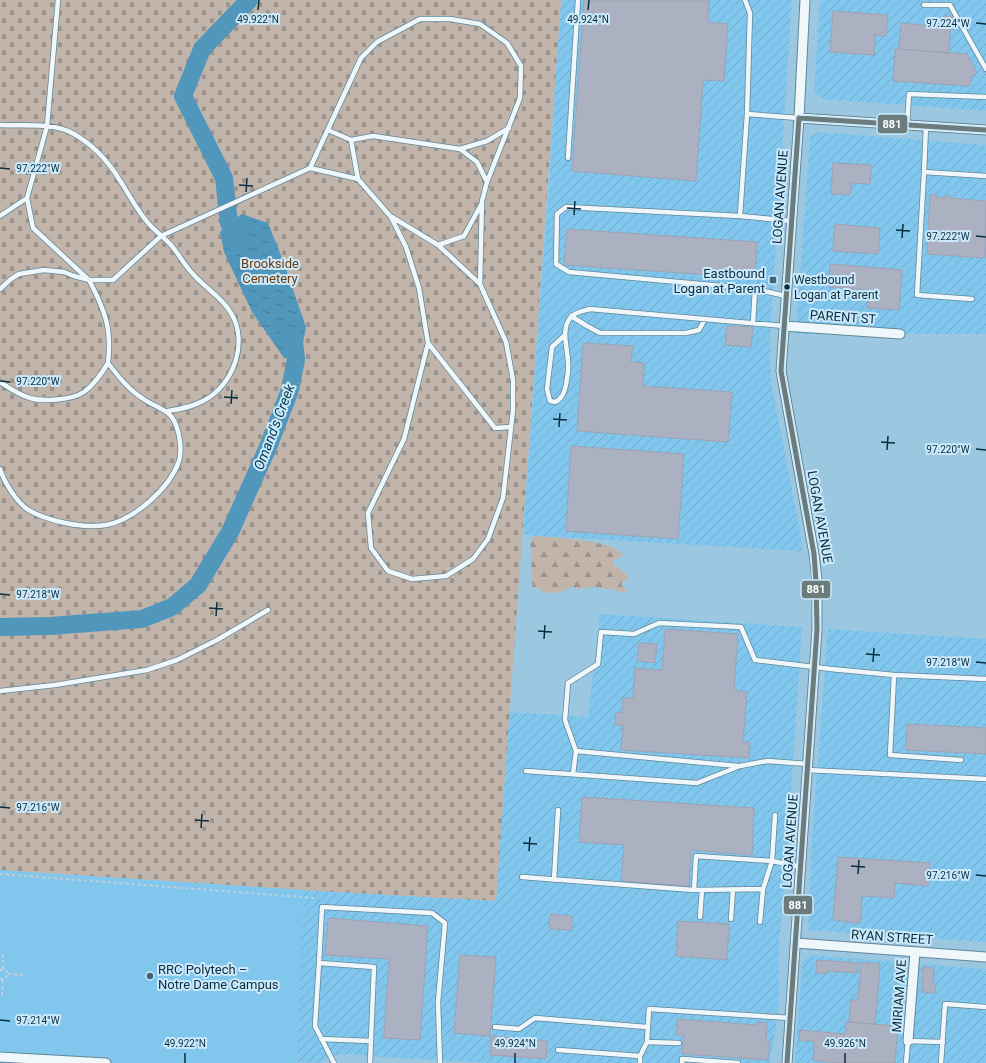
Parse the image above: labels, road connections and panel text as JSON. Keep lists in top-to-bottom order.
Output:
{
  "streets": {
    "street": [
      "LOGAN AVENUE",
      "PARENT ST",
      "RYAN STREET",
      "MIRIAM AVE"
    ]
  },
  "crossings": [
    ["LOGAN AVENUE", "PARENT ST"],
    ["LOGAN AVENUE", "RYAN STREET"],
    ["RYAN STREET", "MIRIAM AVE"]
  ],
  "water": ["Omand's Creek"],
  "parks": ["Brookside Cemetery"],
  "places": {
    "transit": ["Eastbound Logan at Parent"],
    "other": ["Westbound Logan at Parent", "RRC Polytech – Notre Dame Campus"]
  },
  "lines": ["transit line 881"],
  "coordinates": [
    "49.922°N",
    "49.924°N",
    "97.224°W",
    "97.222°W",
    "97.220°W",
    "97.218°W",
    "97.216°W",
    "97.214°W",
    "49.926°N"
  ]
}
